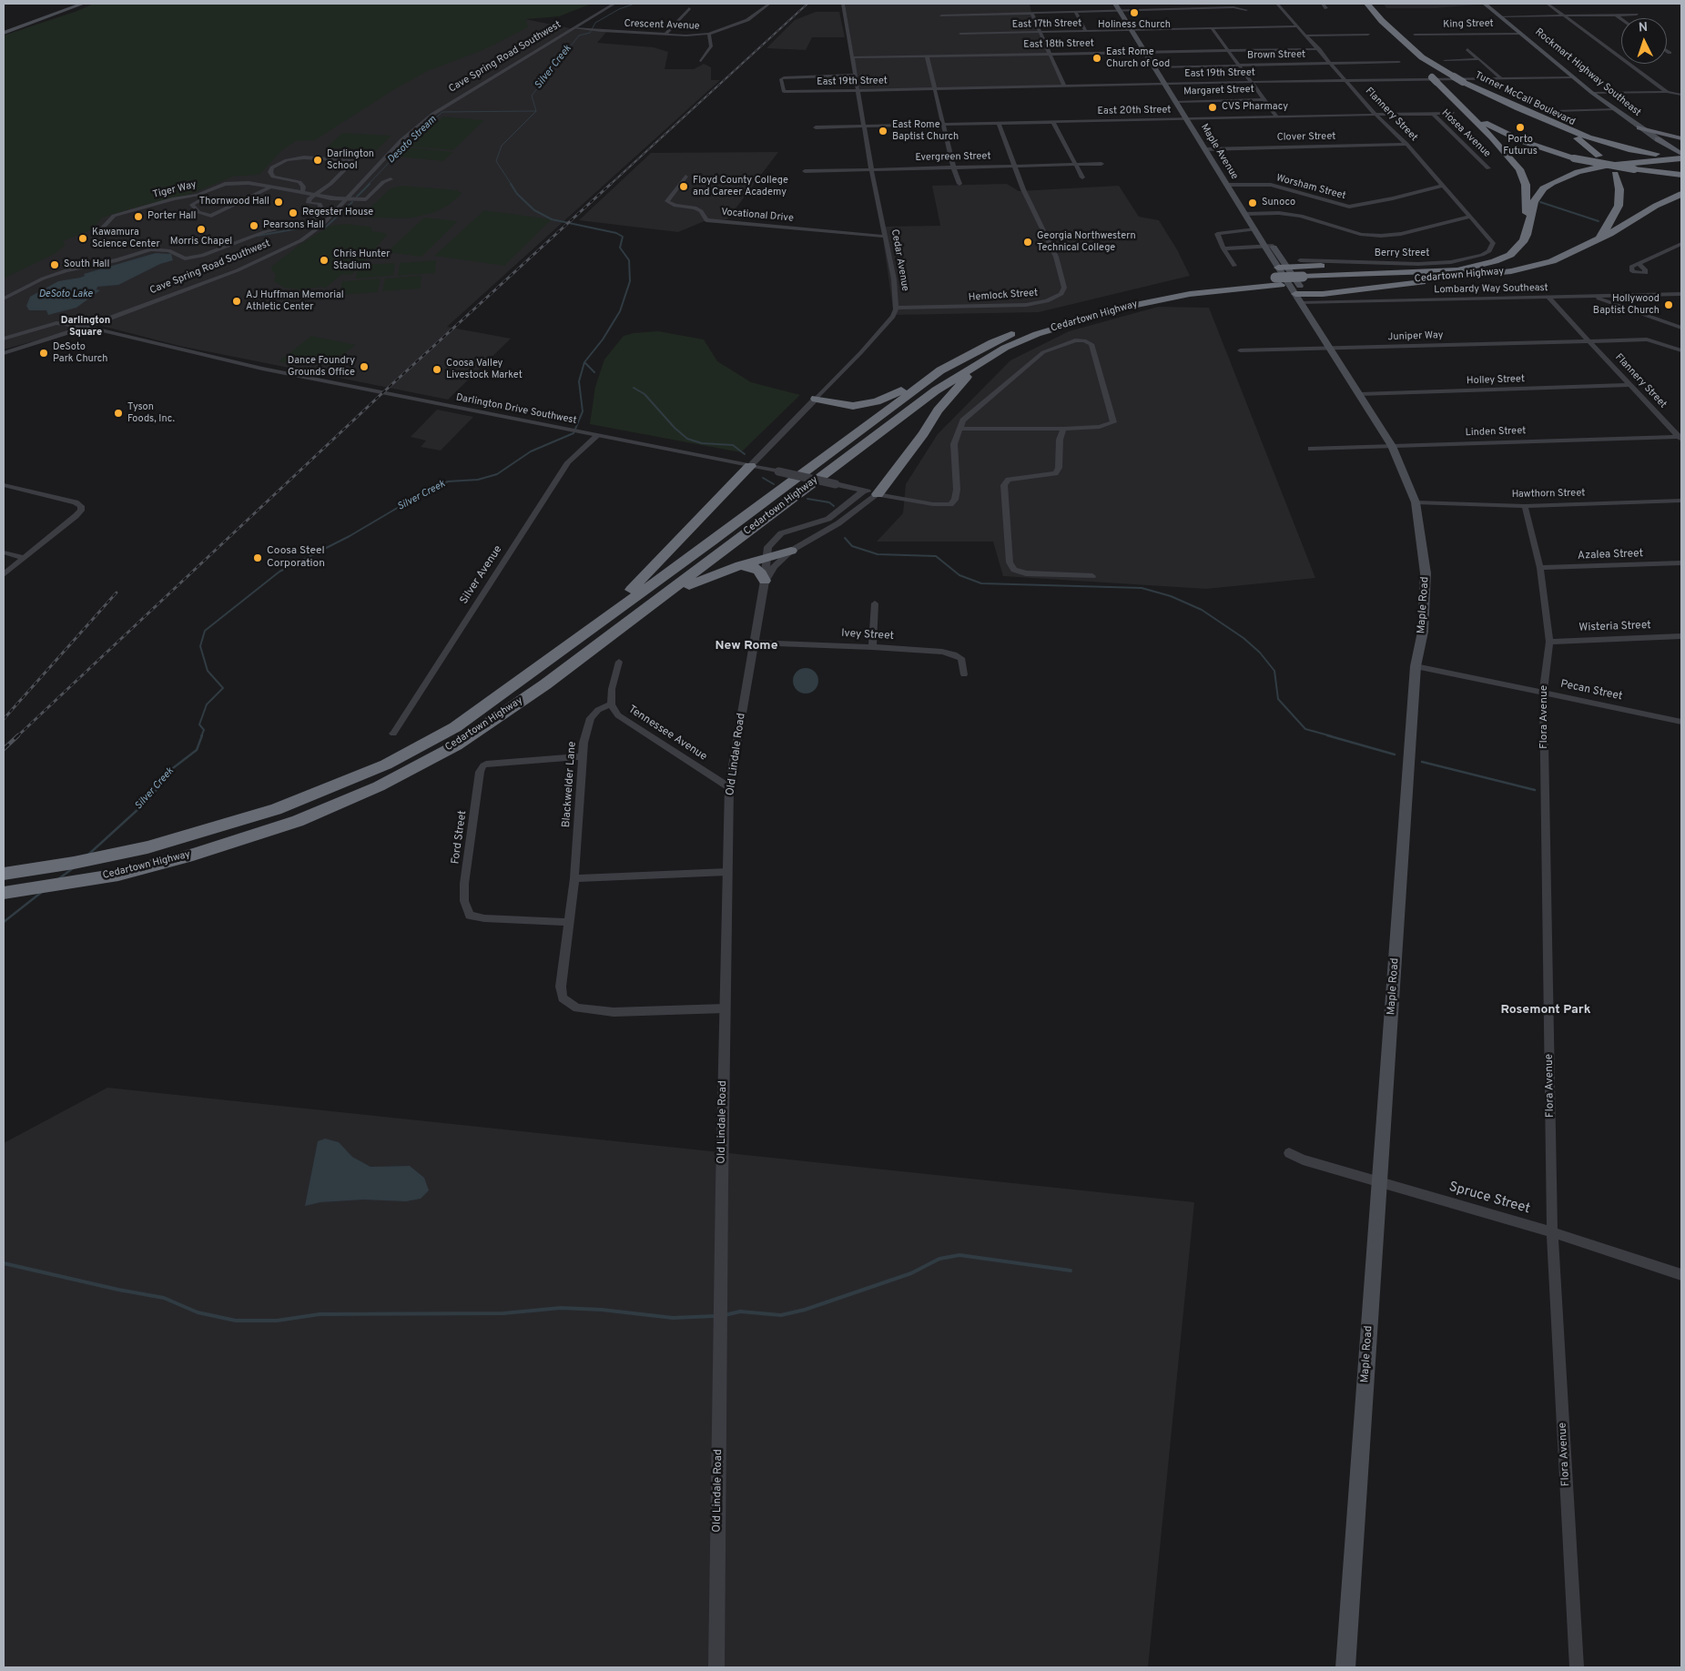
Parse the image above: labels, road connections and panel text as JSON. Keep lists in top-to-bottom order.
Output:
{
  "streets": {
    "highway": ["Turner McCall Boulevard", "Cedartown Highway"],
    "main road": ["Rockmart Highway Southeast", "Maple Avenue", "Maple Road"],
    "street": [
      "East 17th Street",
      "King Street",
      "Crescent Avenue",
      "East 18th Street",
      "Brown Street",
      "Cave Spring Road Southwest",
      "East 19th Street",
      "Margaret Street",
      "East 20th Street",
      "Flannery Street",
      "Hosea Avenue",
      "Clover Street",
      "Evergreen Street",
      "Worsham Street",
      "Tiger Way",
      "Vocational Drive",
      "Berry Street",
      "Cedar Avenue",
      "Lombardy Way Southeast",
      "Hemlock Street",
      "Juniper Way",
      "Holley Street",
      "Darlington Drive Southwest",
      "Linden Street",
      "Hawthorn Street",
      "Azalea Street",
      "Silver Avenue",
      "Wisteria Street",
      "Ivey Street",
      "Pecan Street",
      "Flora Avenue",
      "Tennessee Avenue",
      "Old Lindale Road",
      "Blackwelder Lane",
      "Ford Street",
      "Spruce Street"
    ]
  },
  "crossings": [
    ["East 17th Street", "Flannery Street"],
    ["East 17th Street", "Maple Avenue"],
    ["King Street", "Rockmart Highway Southeast"],
    ["Crescent Avenue", "Cave Spring Road Southwest"],
    ["East 18th Street", "Flannery Street"],
    ["East 18th Street", "Maple Avenue"],
    ["East 18th Street", "Cedar Avenue"],
    ["Brown Street", "Flannery Street"],
    ["Brown Street", "Maple Avenue"],
    ["Cave Spring Road Southwest", "Tiger Way"],
    ["Cave Spring Road Southwest", "Darlington Drive Southwest"],
    ["Rockmart Highway Southeast", "East 19th Street"],
    ["East 19th Street", "Flannery Street"],
    ["East 19th Street", "Maple Avenue"],
    ["East 19th Street", "Cedar Avenue"],
    ["Margaret Street", "Maple Avenue"],
    ["Turner McCall Boulevard", "Cedartown Highway"],
    ["East 20th Street", "Flannery Street"],
    ["East 20th Street", "Hosea Avenue"],
    ["East 20th Street", "Maple Avenue"],
    ["East 20th Street", "Cedar Avenue"],
    ["East 20th Street", "Hemlock Street"],
    ["Flannery Street", "Clover Street"],
    ["Flannery Street", "Worsham Street"],
    ["Flannery Street", "Berry Street"],
    ["Flannery Street", "Lombardy Way Southeast"],
    ["Flannery Street", "Juniper Way"],
    ["Flannery Street", "Holley Street"],
    ["Flannery Street", "Linden Street"],
    ["Clover Street", "Maple Avenue"],
    ["Maple Avenue", "Worsham Street"],
    ["Maple Avenue", "Cedartown Highway"],
    ["Maple Avenue", "Maple Road"],
    ["Evergreen Street", "Cedar Avenue"],
    ["Evergreen Street", "Hemlock Street"],
    ["Vocational Drive", "Cedar Avenue"],
    ["Cedar Avenue", "Hemlock Street"],
    ["Cedar Avenue", "Darlington Drive Southwest"],
    ["Cedartown Highway", "Maple Road"],
    ["Lombardy Way Southeast", "Maple Road"],
    ["Juniper Way", "Maple Road"],
    ["Holley Street", "Maple Road"],
    ["Darlington Drive Southwest", "Silver Avenue"],
    ["Darlington Drive Southwest", "Old Lindale Road"],
    ["Linden Street", "Maple Road"],
    ["Hawthorn Street", "Maple Road"],
    ["Hawthorn Street", "Flora Avenue"],
    ["Azalea Street", "Flora Avenue"],
    ["Maple Road", "Pecan Street"],
    ["Maple Road", "Spruce Street"],
    ["Wisteria Street", "Flora Avenue"],
    ["Ivey Street", "Old Lindale Road"],
    ["Pecan Street", "Flora Avenue"],
    ["Flora Avenue", "Spruce Street"],
    ["Tennessee Avenue", "Old Lindale Road"],
    ["Tennessee Avenue", "Blackwelder Lane"],
    ["Old Lindale Road", "Blackwelder Lane"],
    ["Blackwelder Lane", "Ford Street"]
  ],
  "districts": ["Darlington Square", "New Rome", "Rosemont Park"],
  "water": ["Silver Creek", "Desoto Stream", "DeSoto Lake"],
  "places": [
    "Holiness Church",
    "East Rome Church of God",
    "CVS Pharmacy",
    "Porto Futurus",
    "East Rome Baptist Church",
    "Darlington School",
    "Floyd County College and Career Academy",
    "Thornwood Hall",
    "Sunoco",
    "Regester House",
    "Porter Hall",
    "Pearsons Hall",
    "Morris Chapel",
    "Kawamura Science Center",
    "Georgia Northwestern Technical College",
    "Chris Hunter Stadium",
    "South Hall",
    "AJ Huffman Memorial Athletic Center",
    "Hollywood Baptist Church",
    "DeSoto Park Church",
    "Dance Foundry Grounds Office",
    "Coosa Valley Livestock Market",
    "Tyson Foods, Inc.",
    "Coosa Steel Corporation"
  ],
  "north": "top"
}
